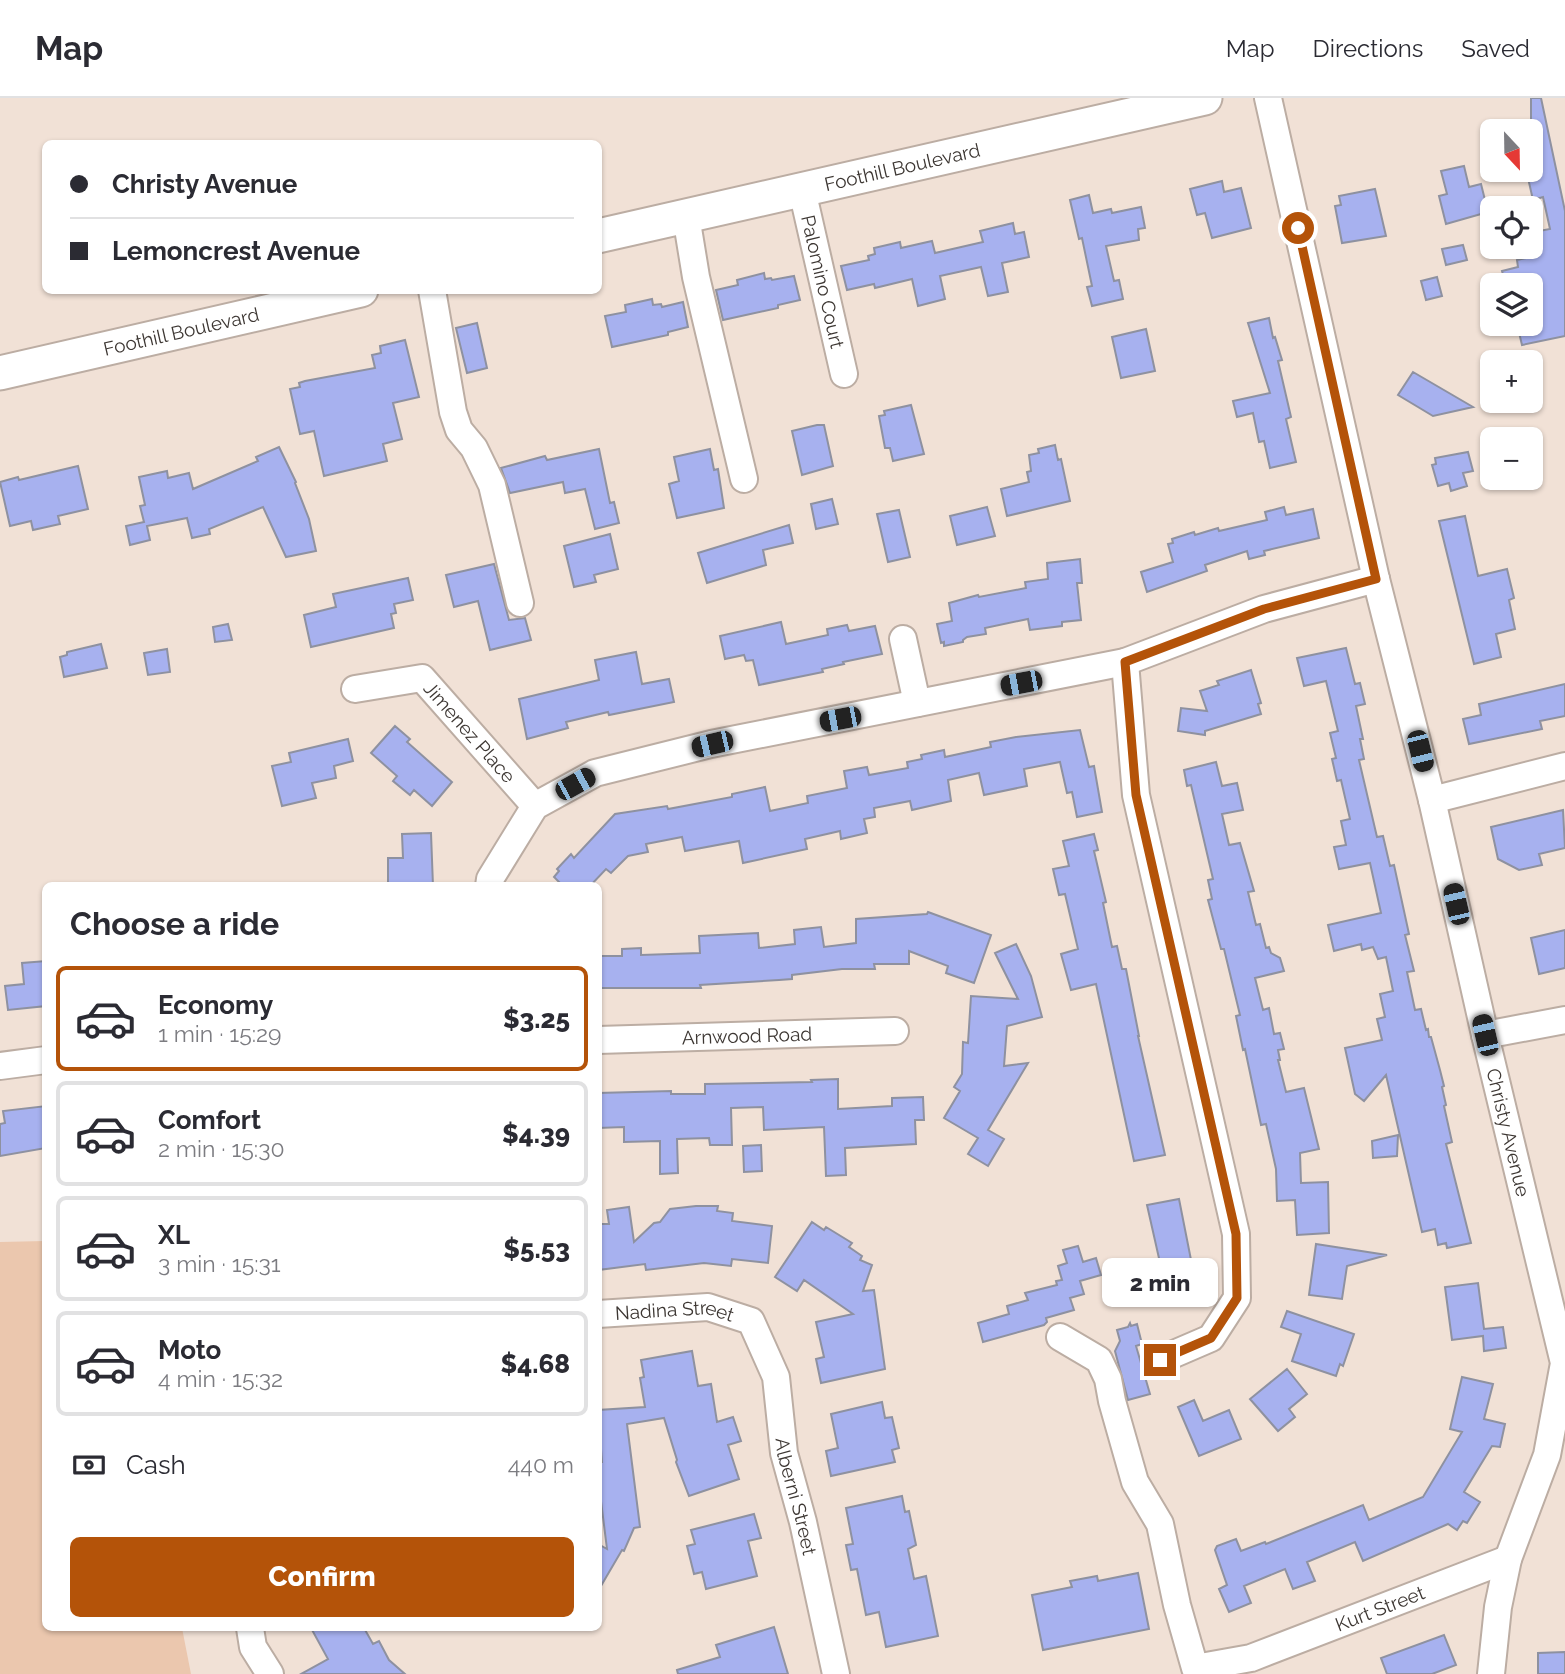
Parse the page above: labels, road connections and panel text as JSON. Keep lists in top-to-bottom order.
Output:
{
  "streets": {
    "main road": ["Foothill Boulevard"],
    "street": [
      "Palomino Court",
      "Jimenez Place",
      "Arnwood Road",
      "Christy Avenue",
      "Nadina Street",
      "Alberni Street",
      "Kurt Street"
    ]
  },
  "crossings": [
    ["Foothill Boulevard", "Palomino Court"],
    ["Christy Avenue", "Kurt Street"],
    ["Nadina Street", "Alberni Street"]
  ],
  "north": "bottom",
  "page": {
    "header": "Map",
    "nav": ["Map", "Directions", "Saved"],
    "map_buttons": ["+", "−"],
    "banner": ["Christy Avenue", "Lemoncrest Avenue"],
    "heading": "Choose a ride",
    "list": [
      {
        "name": "Economy",
        "note": "1 min · 15:29",
        "value": "$3.25"
      },
      {
        "name": "Comfort",
        "note": "2 min · 15:30",
        "value": "$4.39"
      },
      {
        "name": "XL",
        "note": "3 min · 15:31",
        "value": "$5.53"
      },
      {
        "name": "Moto",
        "note": "4 min · 15:32",
        "value": "$4.68"
      }
    ],
    "bubble": "2 min",
    "pay": ["Cash", "440 m"],
    "buttons": "Confirm"
  }
}
